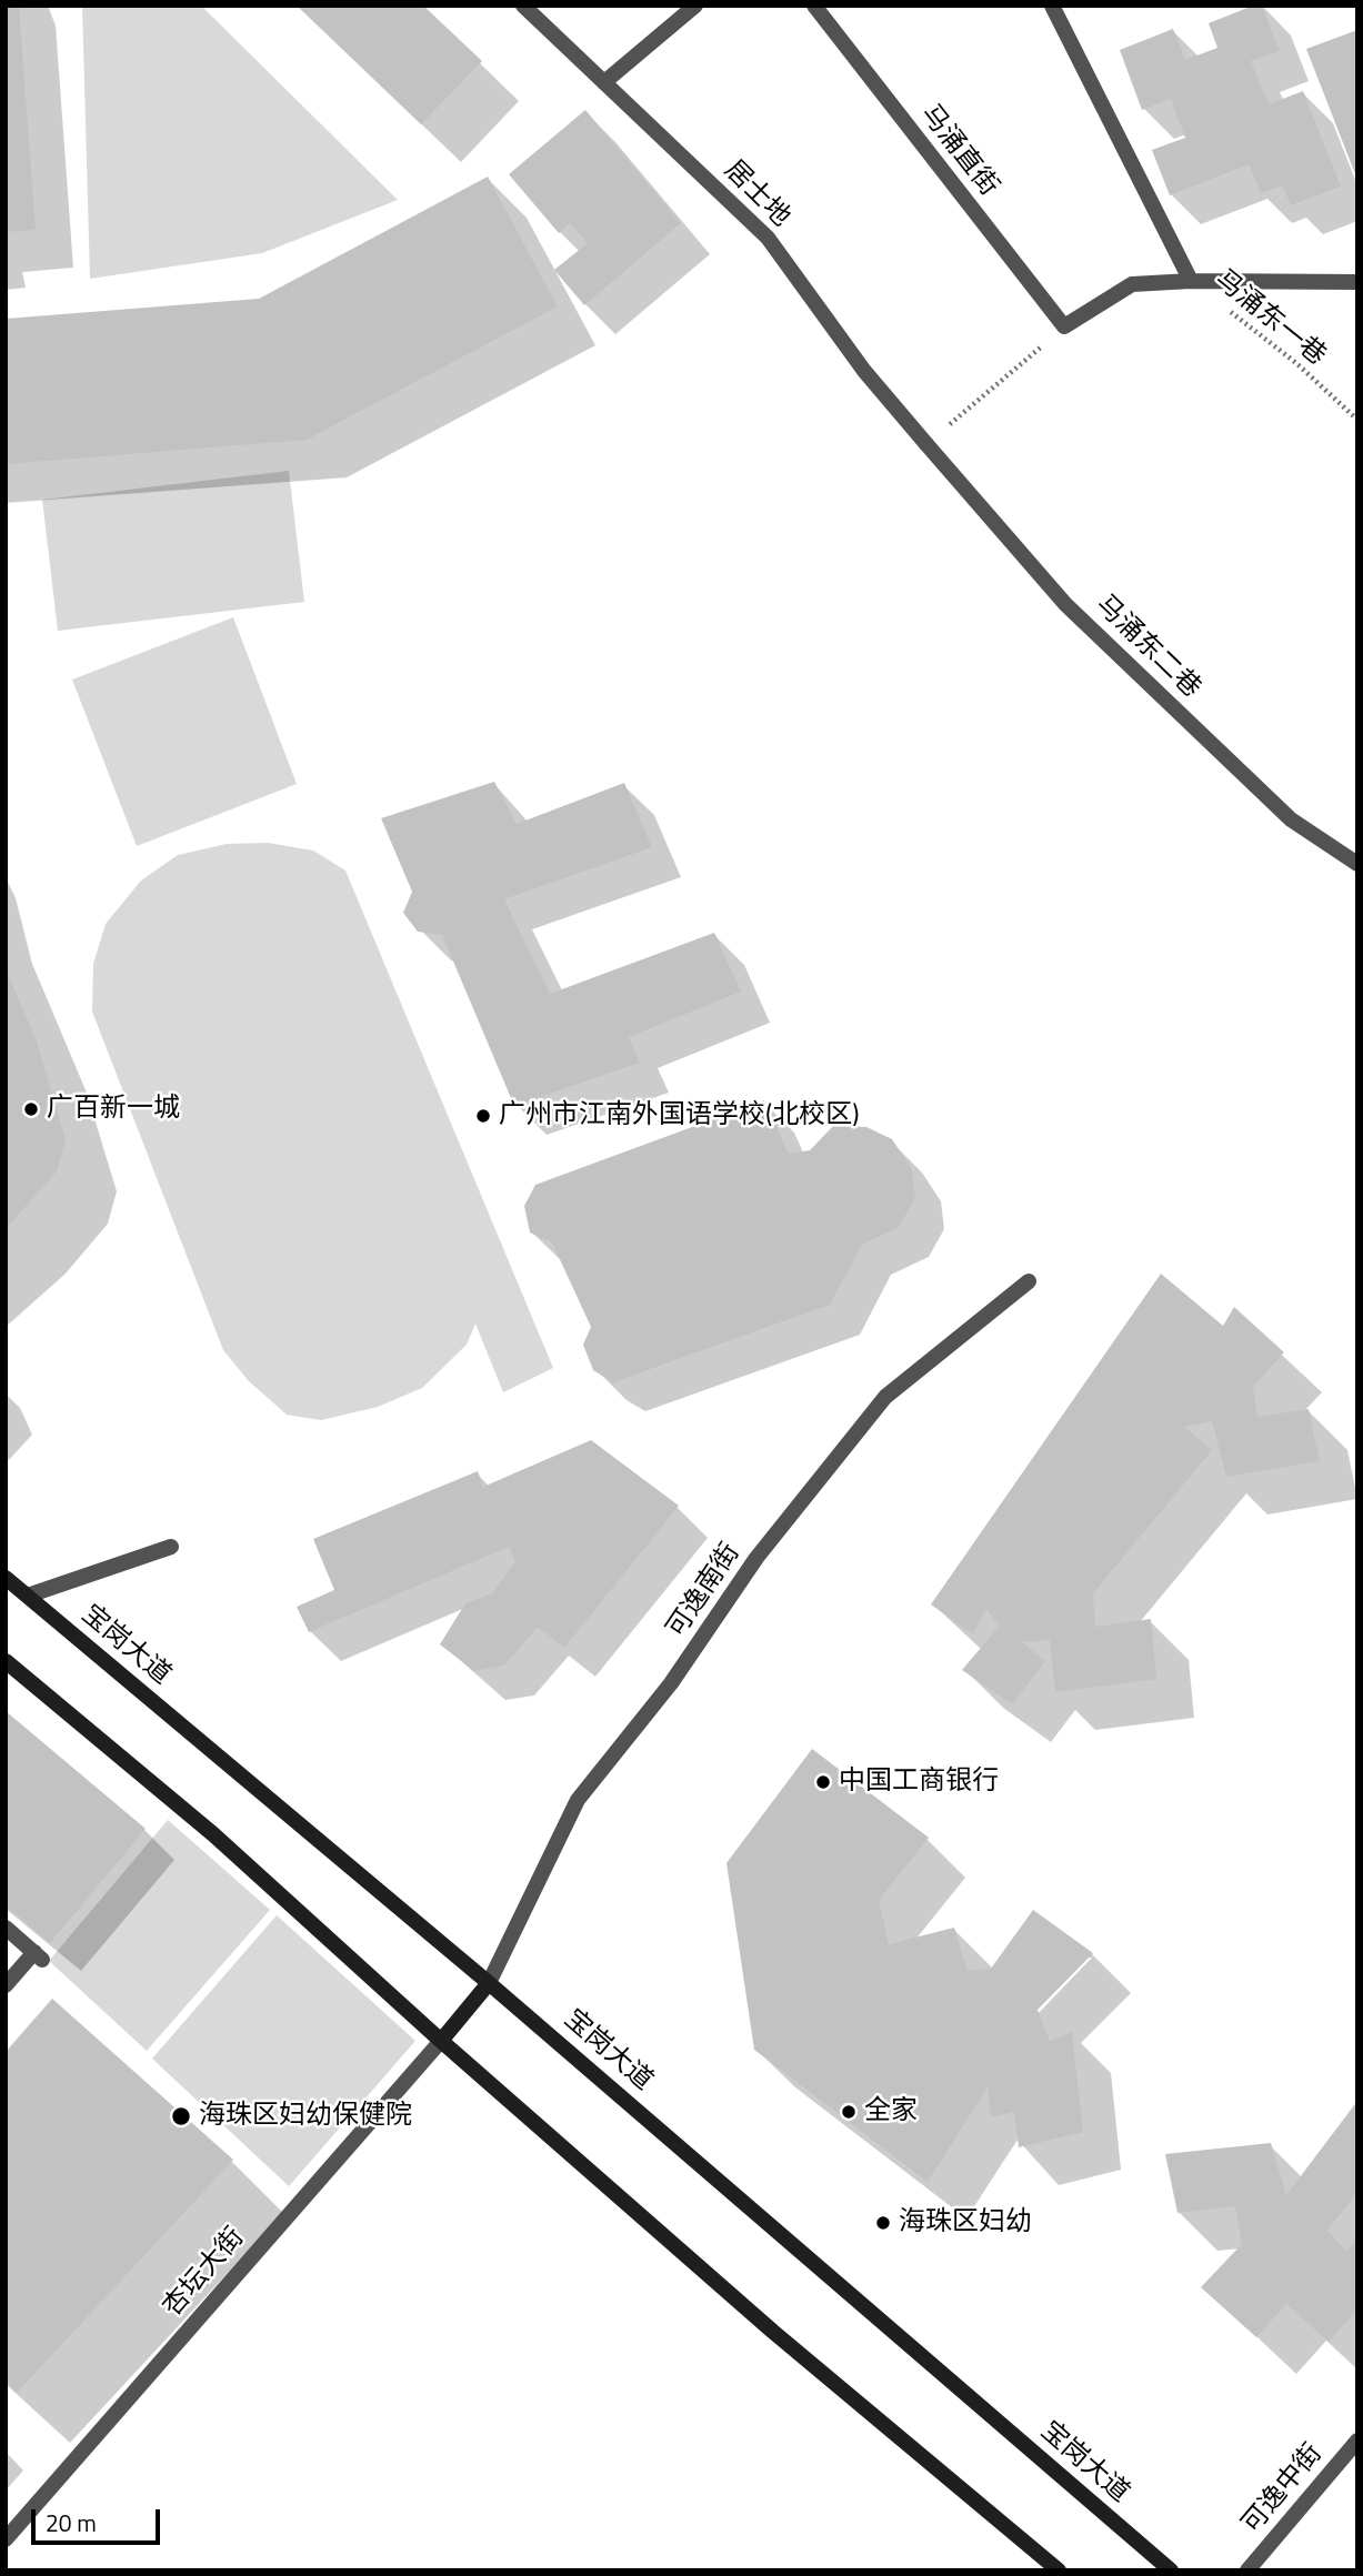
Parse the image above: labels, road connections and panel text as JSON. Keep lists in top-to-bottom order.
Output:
{
  "streets": {
    "main road": ["宝岗大道"],
    "street": [
      "马涌直街",
      "居士地",
      "马涌东二巷",
      "可逸南街",
      "杏坛大街",
      "可逸中街"
    ],
    "path": ["马涌东一巷"]
  },
  "crossings": [
    ["居士地", "马涌东二巷"],
    ["可逸南街", "宝岗大道"]
  ],
  "places": [
    "广百新一城",
    "广州市江南外国语学校(北校区)",
    "中国工商银行",
    "全家",
    "海珠区妇幼保健院",
    "海珠区妇幼"
  ],
  "scale_bar": "20 m"
}
